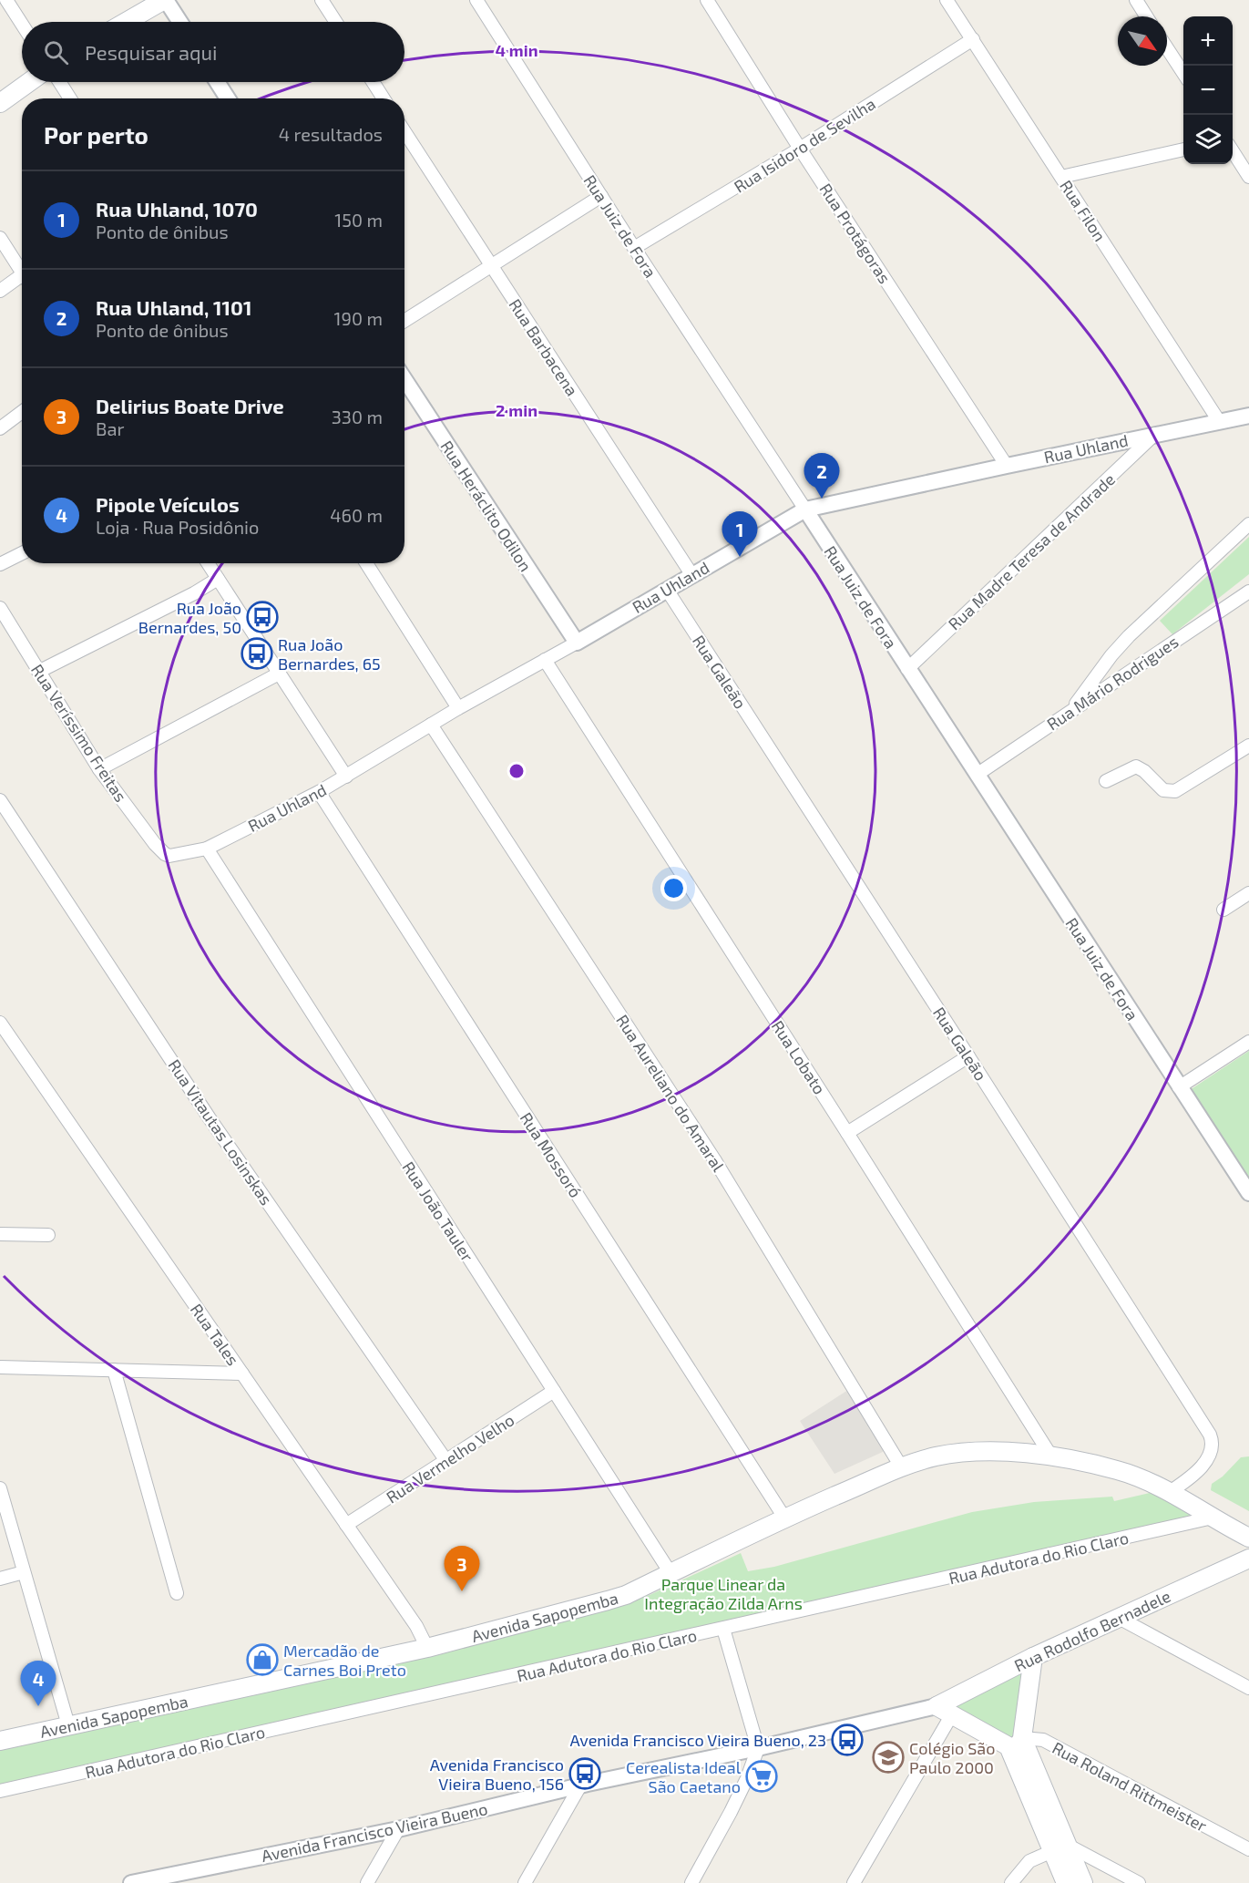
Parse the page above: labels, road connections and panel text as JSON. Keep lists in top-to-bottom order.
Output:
{
  "streets": {
    "main road": ["Avenida Sapopemba", "Rua Rodolfo Bernadele"],
    "street": [
      "Rua Isidoro de Sevilha",
      "Rua Filon",
      "Rua Juiz de Fora",
      "Rua Protágoras",
      "Rua Barbacena",
      "Rua Uhland",
      "Rua Heráclito Odilon",
      "Rua Madre Teresa de Andrade",
      "Rua Galeão",
      "Rua Mário Rodrigues",
      "Rua Veríssimo Freitas",
      "Rua Lobato",
      "Rua Aureliano do Amaral",
      "Rua Vitautas Losinskas",
      "Rua Mossoró",
      "Rua João Tauler",
      "Rua Tales",
      "Rua Vermelho Velho",
      "Rua Adutora do Rio Claro",
      "Rua Roland Rittmeister",
      "Avenida Francisco Vieira Bueno"
    ]
  },
  "crossings": [
    ["Rua Isidoro de Sevilha", "Rua Filon"],
    ["Rua Isidoro de Sevilha", "Rua Juiz de Fora"],
    ["Rua Isidoro de Sevilha", "Rua Protágoras"],
    ["Rua Filon", "Rua Uhland"],
    ["Rua Juiz de Fora", "Rua Uhland"],
    ["Rua Juiz de Fora", "Rua Madre Teresa de Andrade"],
    ["Rua Juiz de Fora", "Rua Mário Rodrigues"],
    ["Rua Protágoras", "Rua Uhland"],
    ["Rua Barbacena", "Rua Uhland"],
    ["Rua Uhland", "Rua Heráclito Odilon"],
    ["Rua Uhland", "Rua Madre Teresa de Andrade"],
    ["Rua Uhland", "Rua Galeão"],
    ["Rua Uhland", "Rua Veríssimo Freitas"],
    ["Rua Uhland", "Rua Lobato"],
    ["Rua Uhland", "Rua Aureliano do Amaral"],
    ["Rua Uhland", "Rua Mossoró"],
    ["Rua Uhland", "Rua João Tauler"],
    ["Rua Galeão", "Avenida Sapopemba"],
    ["Rua Lobato", "Avenida Sapopemba"],
    ["Rua Aureliano do Amaral", "Avenida Sapopemba"],
    ["Rua Vitautas Losinskas", "Rua Vermelho Velho"],
    ["Rua Mossoró", "Avenida Sapopemba"],
    ["Rua João Tauler", "Rua Vermelho Velho"],
    ["Rua João Tauler", "Avenida Sapopemba"],
    ["Rua Tales", "Rua Vermelho Velho"],
    ["Rua Tales", "Avenida Sapopemba"],
    ["Rua Adutora do Rio Claro", "Avenida Sapopemba"],
    ["Rua Rodolfo Bernadele", "Avenida Francisco Vieira Bueno"]
  ],
  "parks": ["Parque Linear da Integração Zilda Arns"],
  "places": {
    "bus stop": [
      "Rua João Bernardes, 50",
      "Rua João Bernardes, 65",
      "Avenida Francisco Vieira Bueno, 23",
      "Avenida Francisco Vieira Bueno, 156"
    ],
    "shop": ["Mercadão de Carnes Boi Preto"],
    "school or university": ["Colégio São Paulo 2000"],
    "supermarket": ["Cerealista Ideal São Caetano"]
  },
  "north": "bottom right",
  "page": {
    "map_buttons": ["+", "−"],
    "search": "Pesquisar aqui",
    "heading": ["Por perto", "4 resultados"],
    "list": [
      {
        "mark": "1",
        "name": "Rua Uhland, 1070",
        "note": "Ponto de ônibus",
        "value": "150 m"
      },
      {
        "mark": "2",
        "name": "Rua Uhland, 1101",
        "note": "Ponto de ônibus",
        "value": "190 m"
      },
      {
        "mark": "3",
        "name": "Delirius Boate Drive",
        "note": "Bar",
        "value": "330 m"
      },
      {
        "mark": "4",
        "name": "Pipole Veículos",
        "note": "Loja · Rua Posidônio",
        "value": "460 m"
      }
    ],
    "pins": [
      "2",
      "1",
      "3",
      "4"
    ]
  },
  "rings": ["4 min", "2 min"]
}
